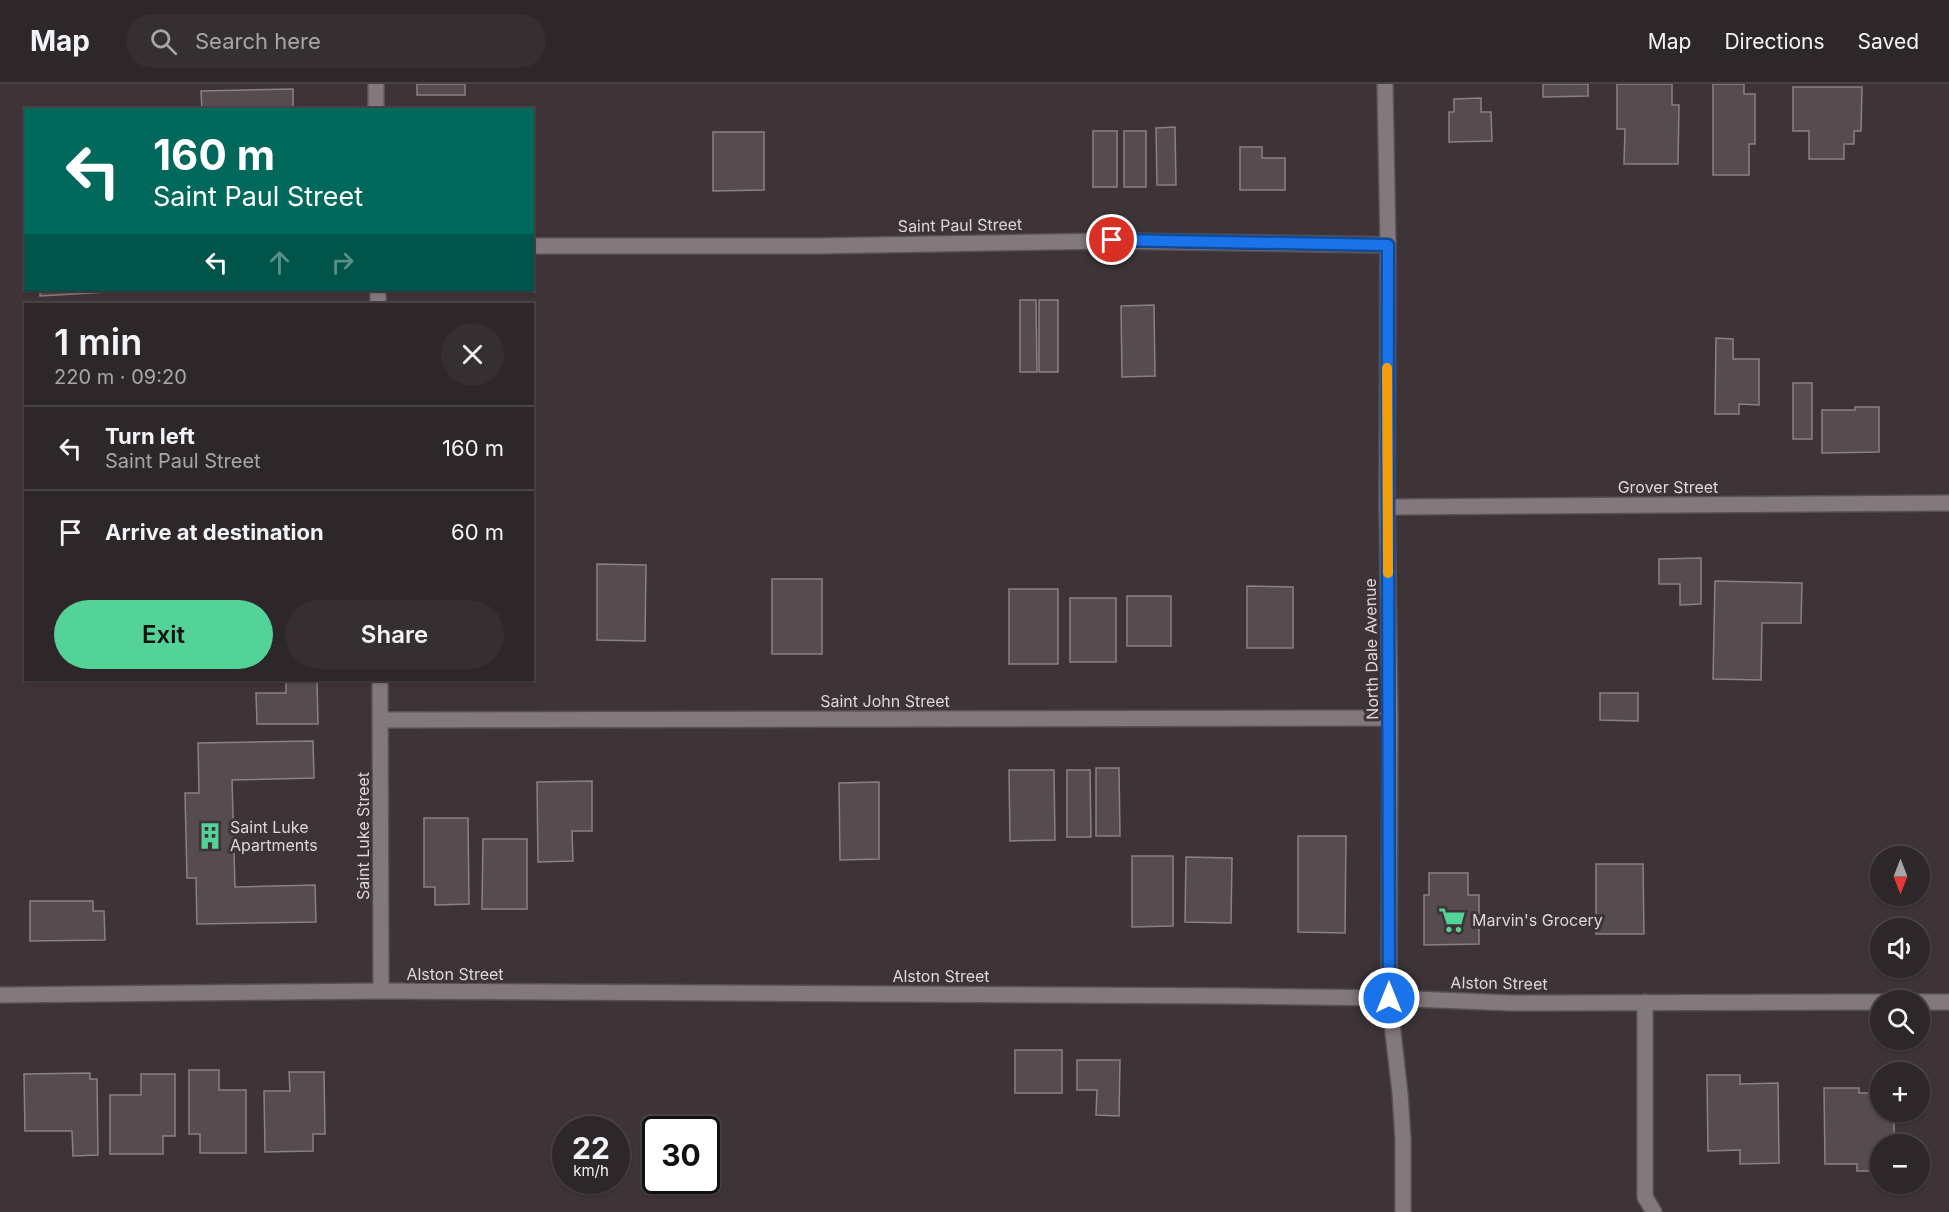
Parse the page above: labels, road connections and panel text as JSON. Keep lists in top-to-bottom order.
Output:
{
  "streets": {
    "street": [
      "Saint Paul Street",
      "Grover Street",
      "North Dale Avenue",
      "Saint John Street",
      "Saint Luke Street",
      "Alston Street"
    ]
  },
  "crossings": [
    ["Saint Paul Street", "North Dale Avenue"],
    ["Grover Street", "North Dale Avenue"],
    ["North Dale Avenue", "Saint John Street"],
    ["North Dale Avenue", "Alston Street"],
    ["Saint John Street", "Saint Luke Street"],
    ["Saint Luke Street", "Alston Street"]
  ],
  "places": {
    "building": ["Saint Luke Apartments"],
    "supermarket": ["Marvin's Grocery"]
  },
  "north": "bottom",
  "page": {
    "header": "Map",
    "search": "Search here",
    "nav": ["Map", "Directions", "Saved"],
    "turn": ["160 m", "Saint Paul Street"],
    "heading": ["1 min", "220 m · 09:20"],
    "list": [
      {
        "name": "Turn left",
        "note": "Saint Paul Street",
        "value": "160 m"
      },
      {
        "name": "Arrive at destination",
        "value": "60 m"
      }
    ],
    "buttons": ["Exit", "Share"],
    "map_buttons": ["+", "−"],
    "speed": "22 km/h",
    "limit": "30"
  }
}
